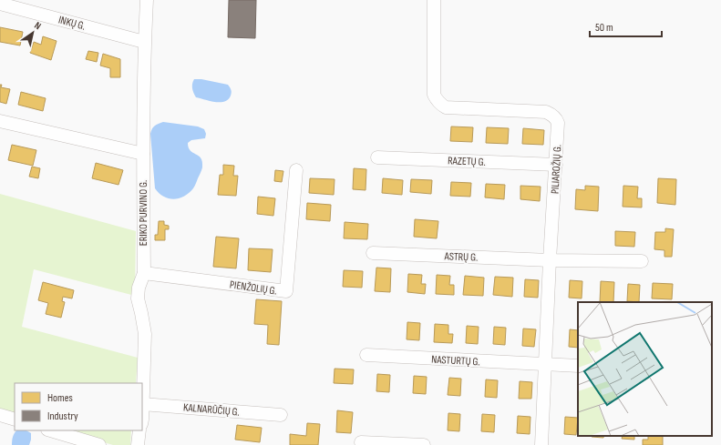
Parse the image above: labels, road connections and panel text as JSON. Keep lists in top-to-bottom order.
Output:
{
  "streets": {
    "street": [
      "INKŲ G.",
      "RAZETŲ G.",
      "PILIAROŽIŲ G.",
      "ERIKO PURVINO G.",
      "ASTRŲ G.",
      "PIENŽOLIŲ G.",
      "NASTURTŲ G.",
      "KALNARŪČIŲ G."
    ]
  },
  "crossings": [
    ["INKŲ G.", "ERIKO PURVINO G."],
    ["RAZETŲ G.", "PILIAROŽIŲ G."],
    ["PILIAROŽIŲ G.", "ASTRŲ G."],
    ["PILIAROŽIŲ G.", "NASTURTŲ G."],
    ["ERIKO PURVINO G.", "PIENŽOLIŲ G."],
    ["ERIKO PURVINO G.", "KALNARŪČIŲ G."]
  ],
  "legend": ["Homes", "Industry"],
  "scale_bar": "50 m",
  "north": "top right"
}
